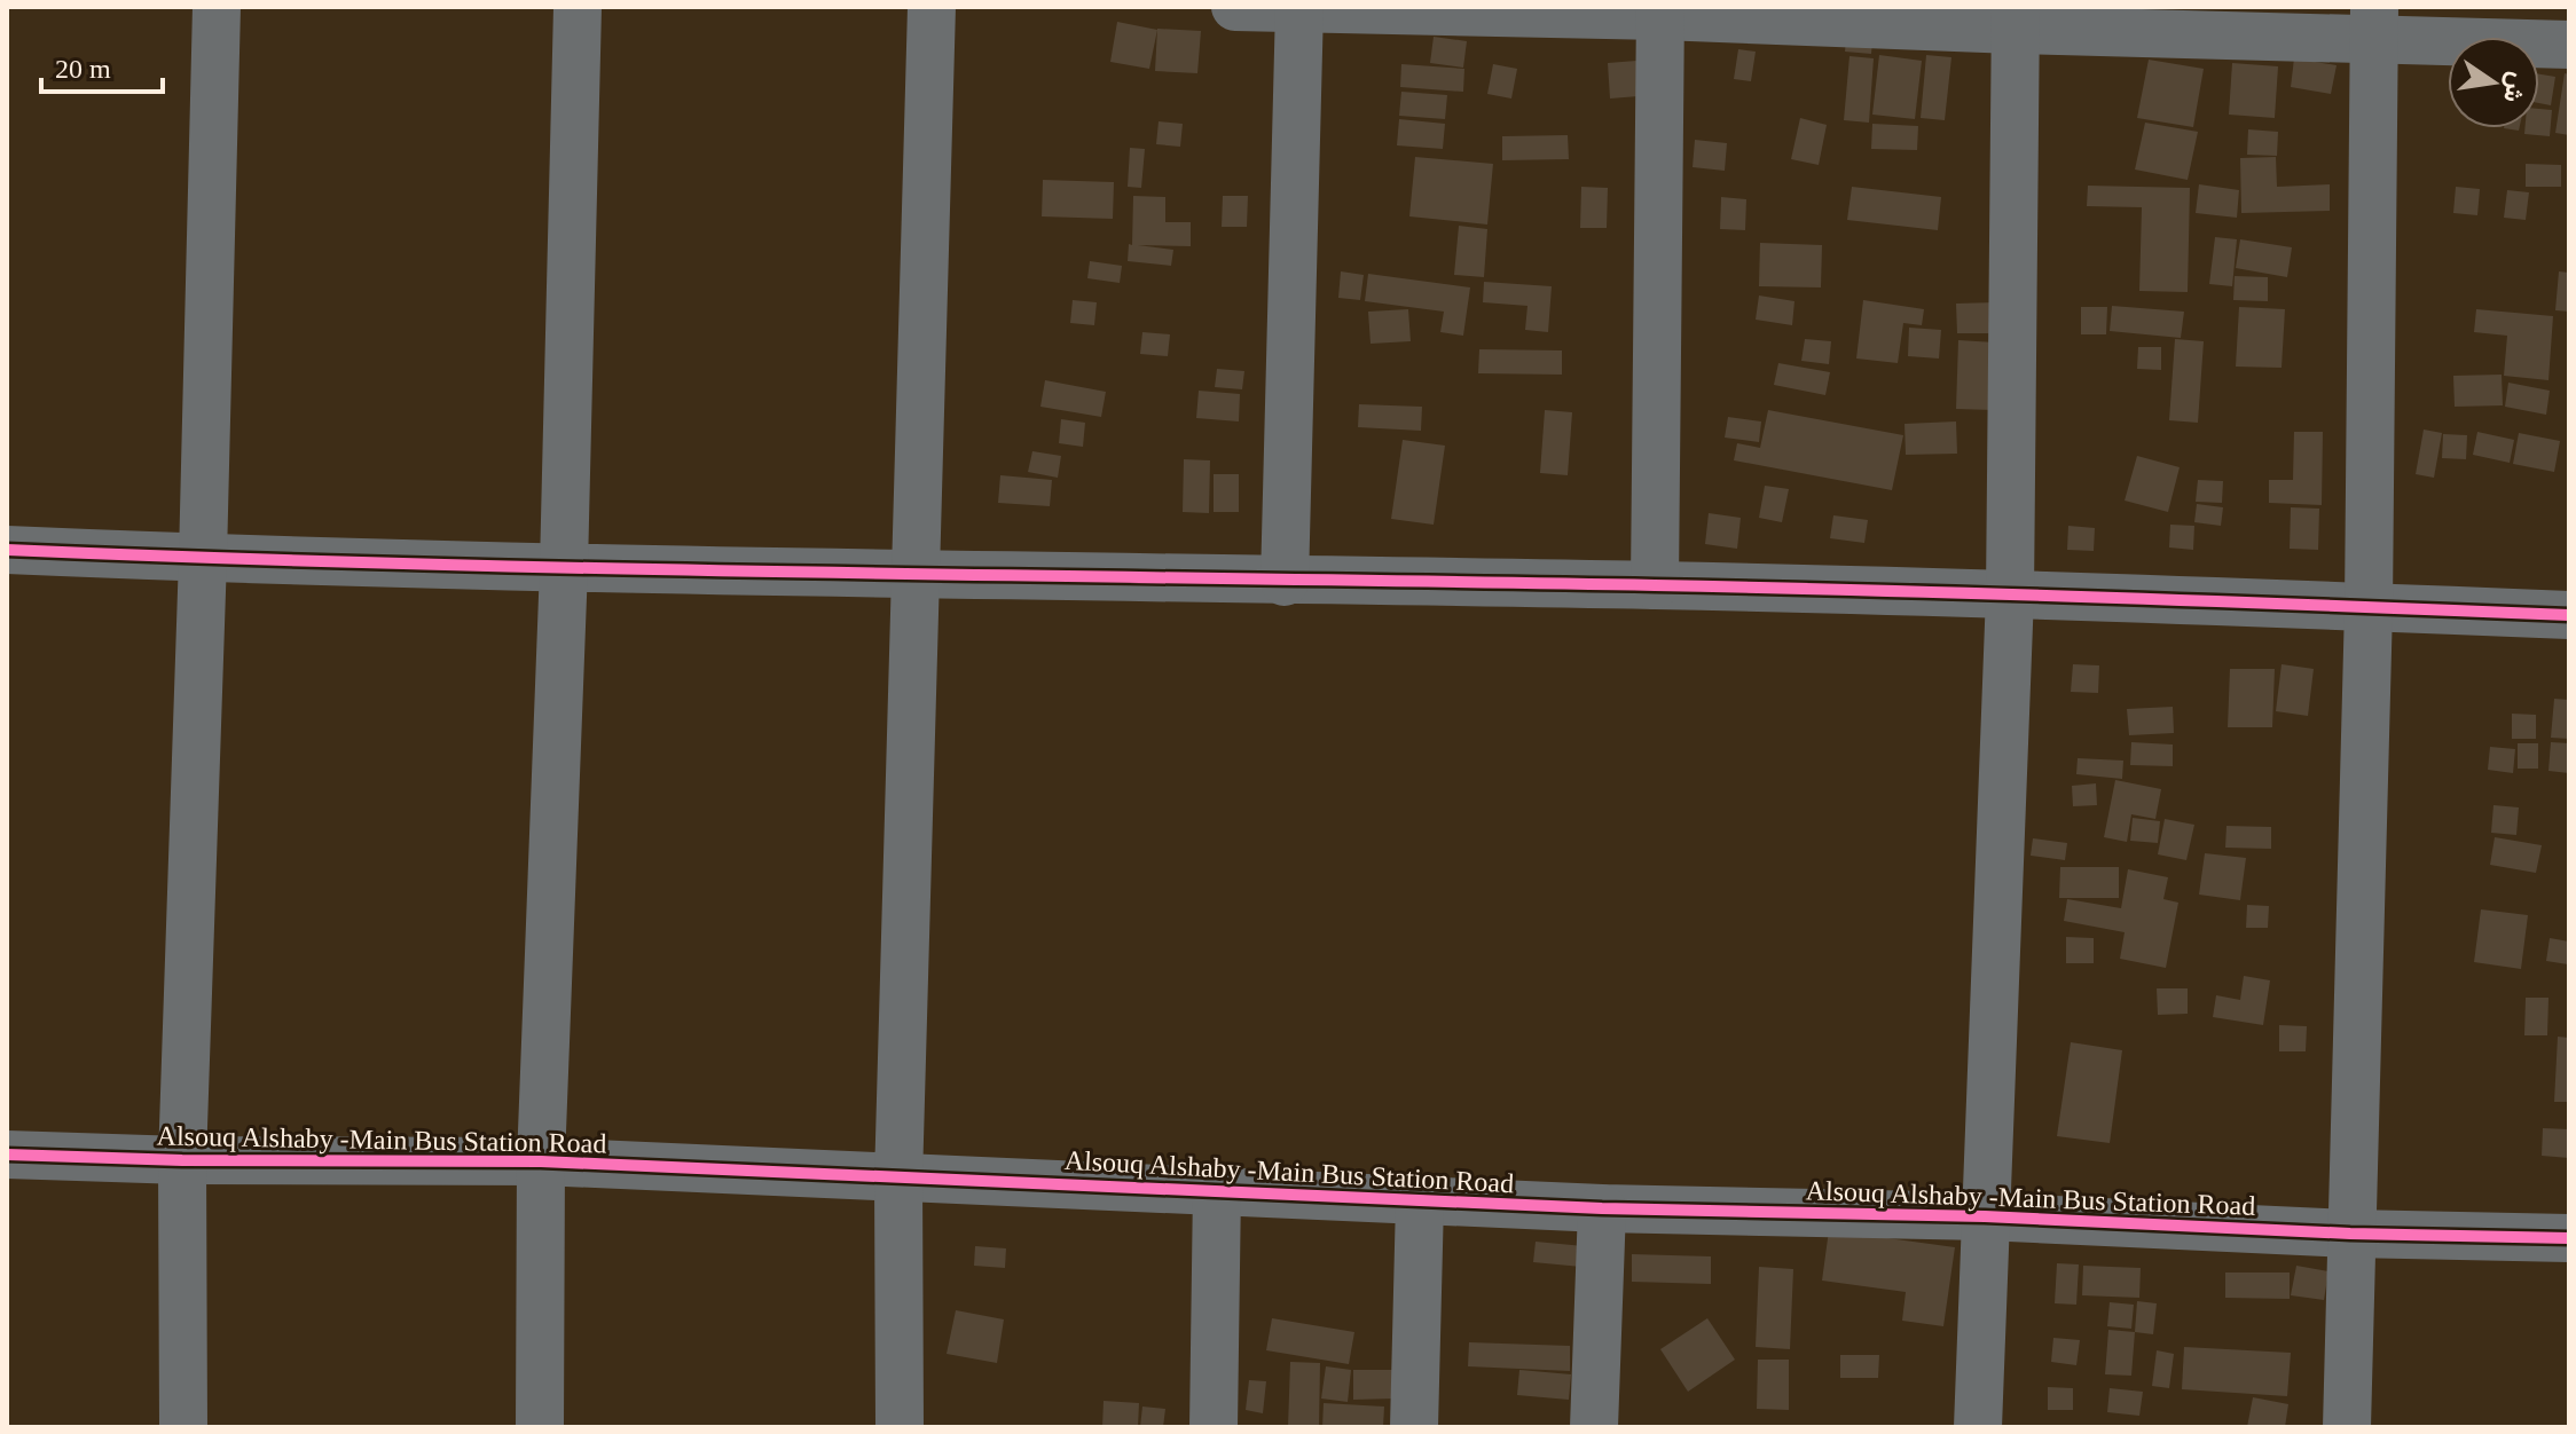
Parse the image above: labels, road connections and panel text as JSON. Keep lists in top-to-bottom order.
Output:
{
  "streets": {
    "street": ["Alsouq Alshaby -Main Bus Station Road"]
  },
  "scale_bar": "20 m",
  "north": "right"
}
